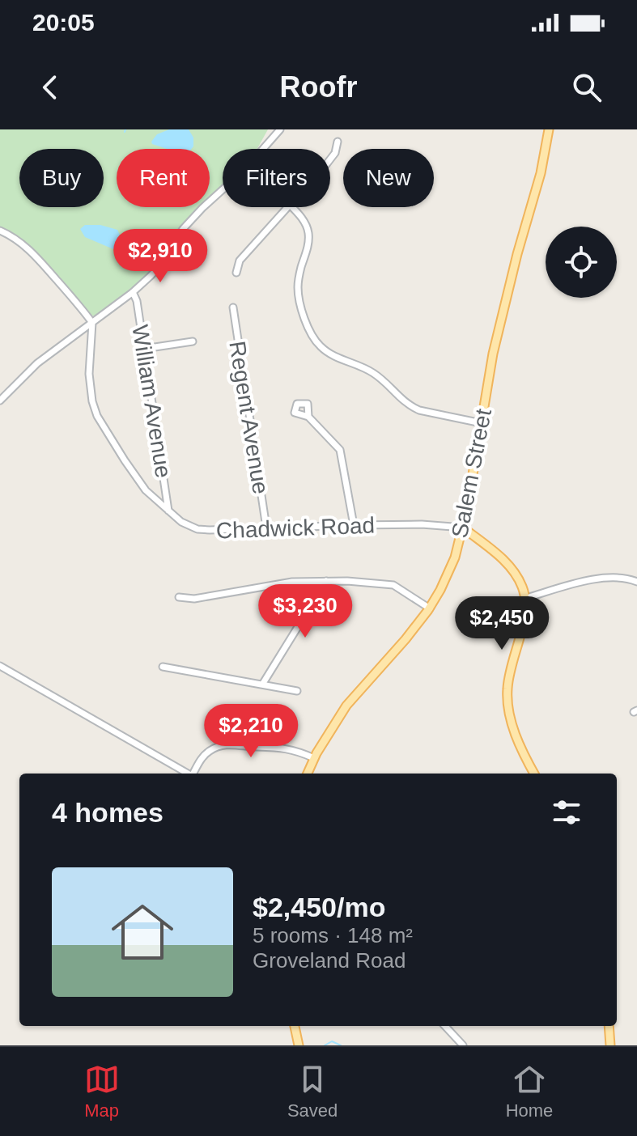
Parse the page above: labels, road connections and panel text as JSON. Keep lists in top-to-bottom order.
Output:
{
  "streets": {
    "main road": ["Salem Street"],
    "street": ["William Avenue", "Regent Avenue", "Chadwick Road"]
  },
  "crossings": [
    ["William Avenue", "Chadwick Road"],
    ["Regent Avenue", "Chadwick Road"],
    ["Salem Street", "Chadwick Road"]
  ],
  "page": {
    "status": "20:05",
    "header": "Roofr",
    "chip": [
      "Buy",
      "Rent",
      "Filters",
      "New"
    ],
    "price": [
      "$2,910",
      "$3,230",
      "$2,450",
      "$2,210"
    ],
    "heading": "4 homes",
    "list": [
      {
        "name": "$2,450/mo",
        "note": "5 rooms · 148 m² · Groveland Road"
      }
    ],
    "tabs": ["Map", "Saved", "Home"]
  }
}
